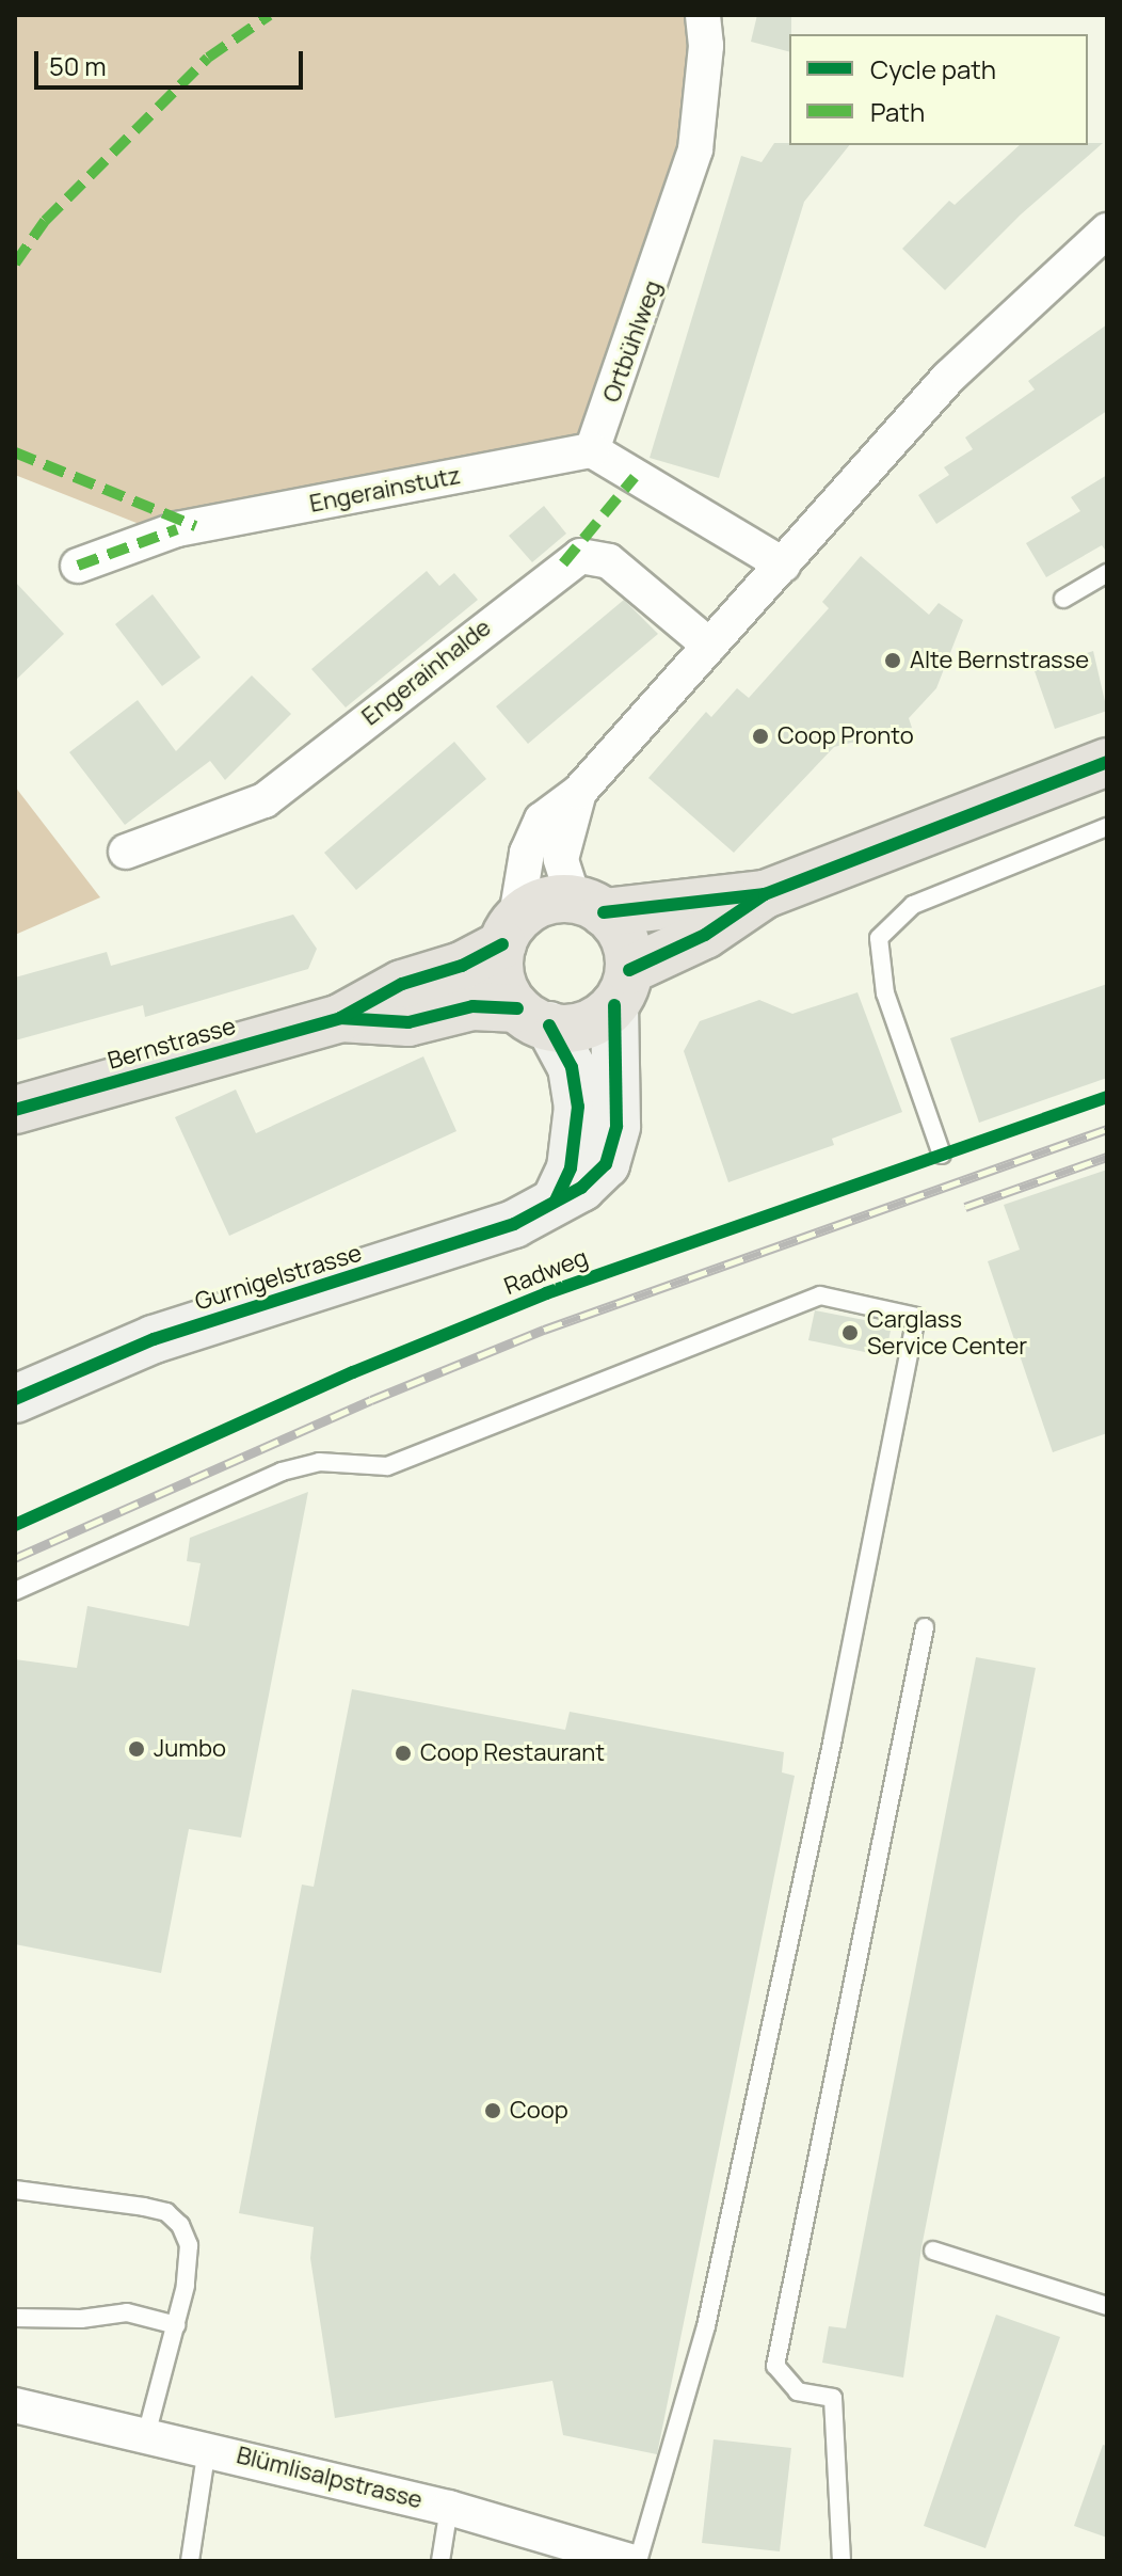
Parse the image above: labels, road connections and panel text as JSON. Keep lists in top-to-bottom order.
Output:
{
  "streets": {
    "main road": ["Bernstrasse", "Gurnigelstrasse"],
    "street": [
      "Ortbühlweg",
      "Engerainstutz",
      "Engerainhalde",
      "Blümlisalpstrasse"
    ],
    "cycle path": ["Radweg"]
  },
  "crossings": [
    ["Ortbühlweg", "Engerainstutz"],
    ["Bernstrasse", "Gurnigelstrasse"]
  ],
  "places": [
    "Alte Bernstrasse",
    "Coop Pronto",
    "Carglass Service Center",
    "Jumbo",
    "Coop Restaurant",
    "Coop"
  ],
  "legend": ["Cycle path", "Path"],
  "scale_bar": "50 m"
}
